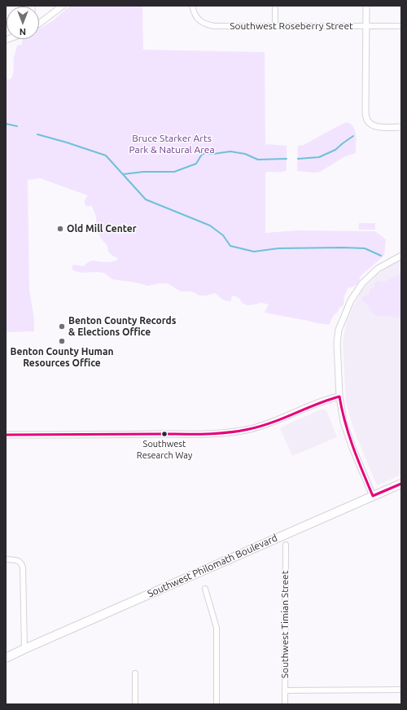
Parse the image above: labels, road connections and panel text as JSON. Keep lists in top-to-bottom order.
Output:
{
  "streets": {
    "highway": ["Southwest Philomath Boulevard"],
    "street": ["Southwest Roseberry Street", "Southwest Timian Street"]
  },
  "parks": ["Bruce Starker Arts Park & Natural Area"],
  "places": [
    "Old Mill Center",
    "Benton County Records & Elections Office",
    "Benton County Human Resources Office",
    "Southwest Research Way"
  ],
  "north": "bottom"
}
